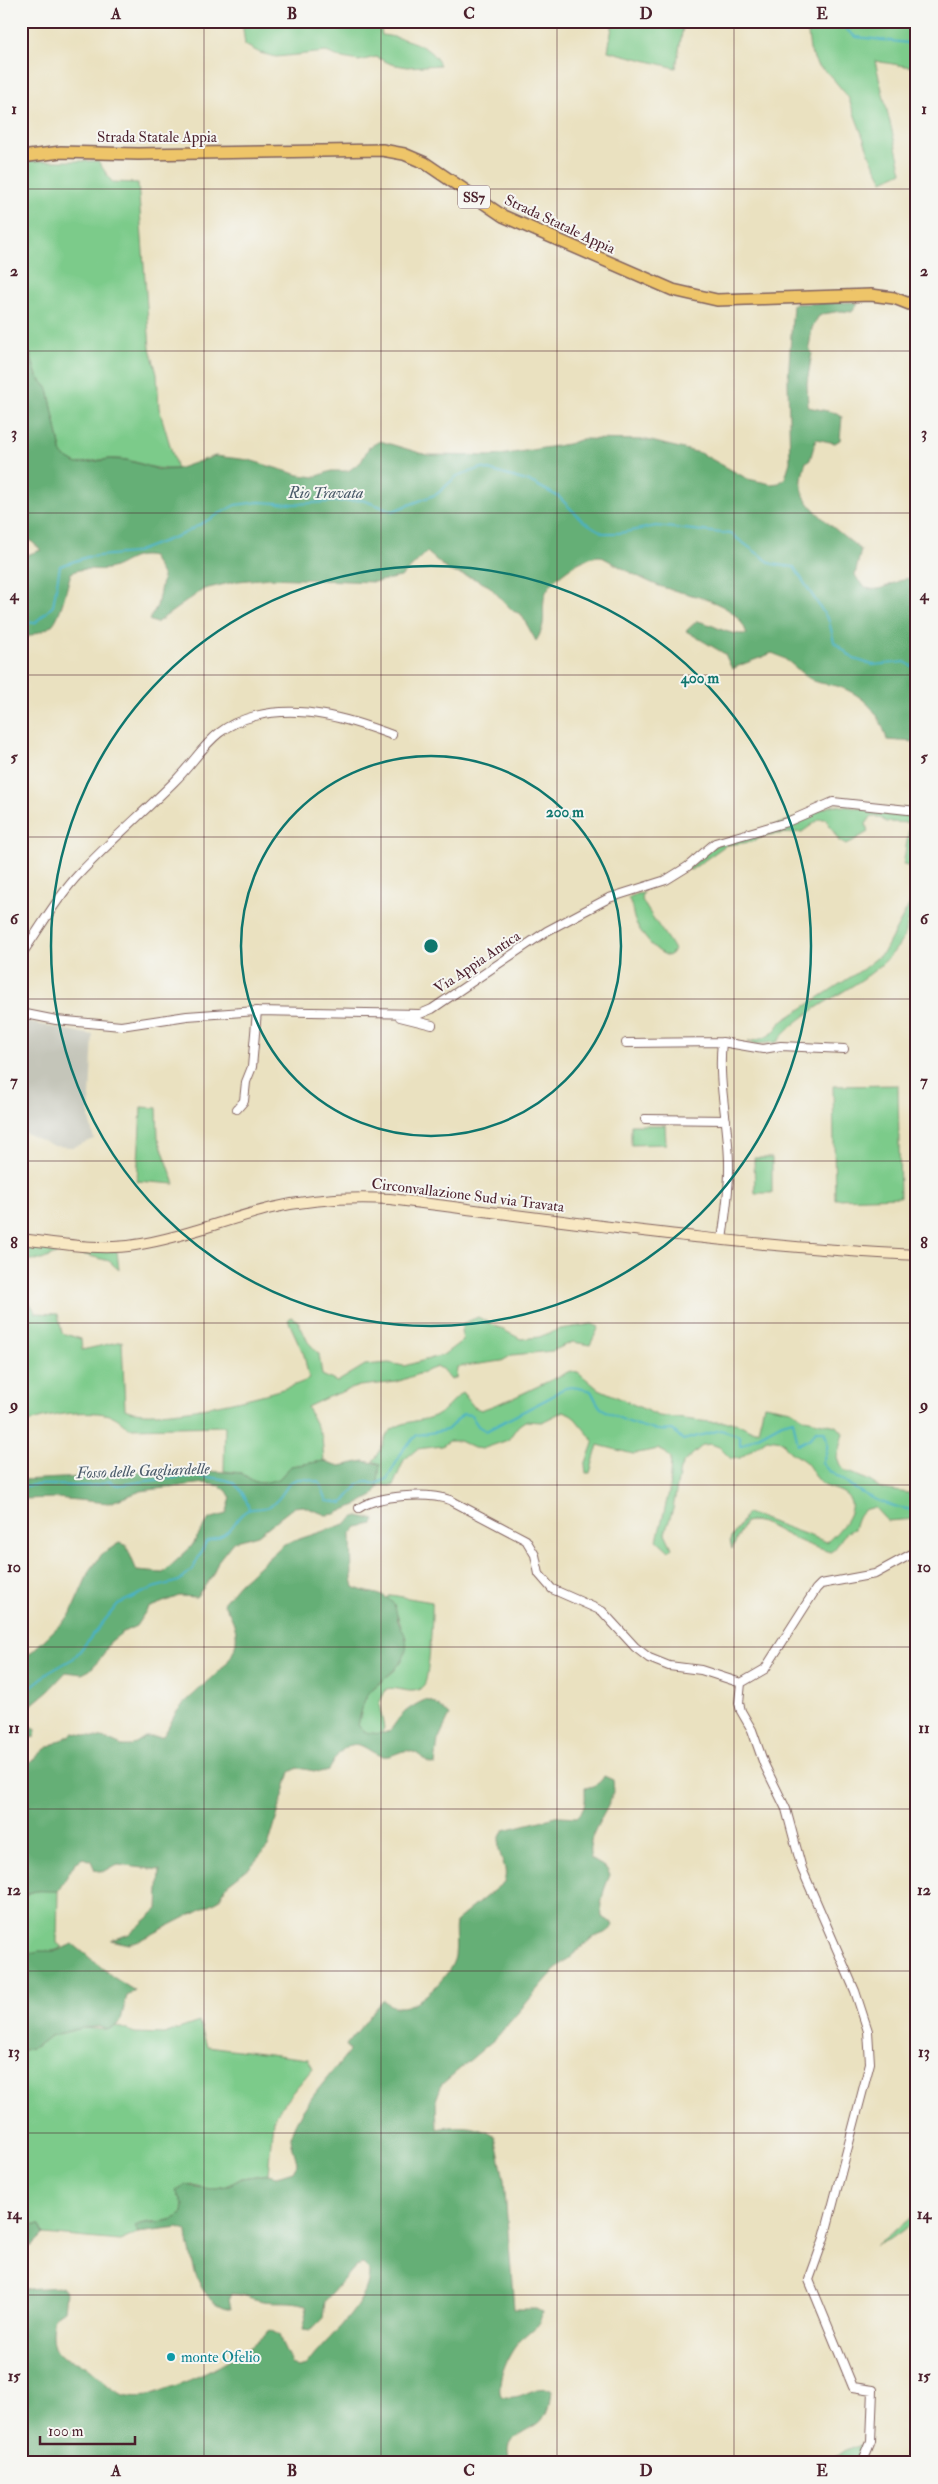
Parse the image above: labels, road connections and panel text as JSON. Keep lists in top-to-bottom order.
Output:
{
  "streets": {
    "main road": ["Strada Statale Appia", "SS7"],
    "street": ["Via Appia Antica", "Circonvallazione Sud via Travata"]
  },
  "water": ["Rio Travata", "Fosso delle Gagliardelle"],
  "places": ["monte Ofelio"],
  "scale_bar": "100 m",
  "grid": {
    "columns": [
      "A",
      "B",
      "C",
      "D",
      "E"
    ],
    "rows": [
      "1",
      "2",
      "3",
      "4",
      "5",
      "6",
      "7",
      "8",
      "9",
      "10",
      "11",
      "12",
      "13",
      "14",
      "15"
    ]
  },
  "rings": ["400 m", "200 m"]
}
